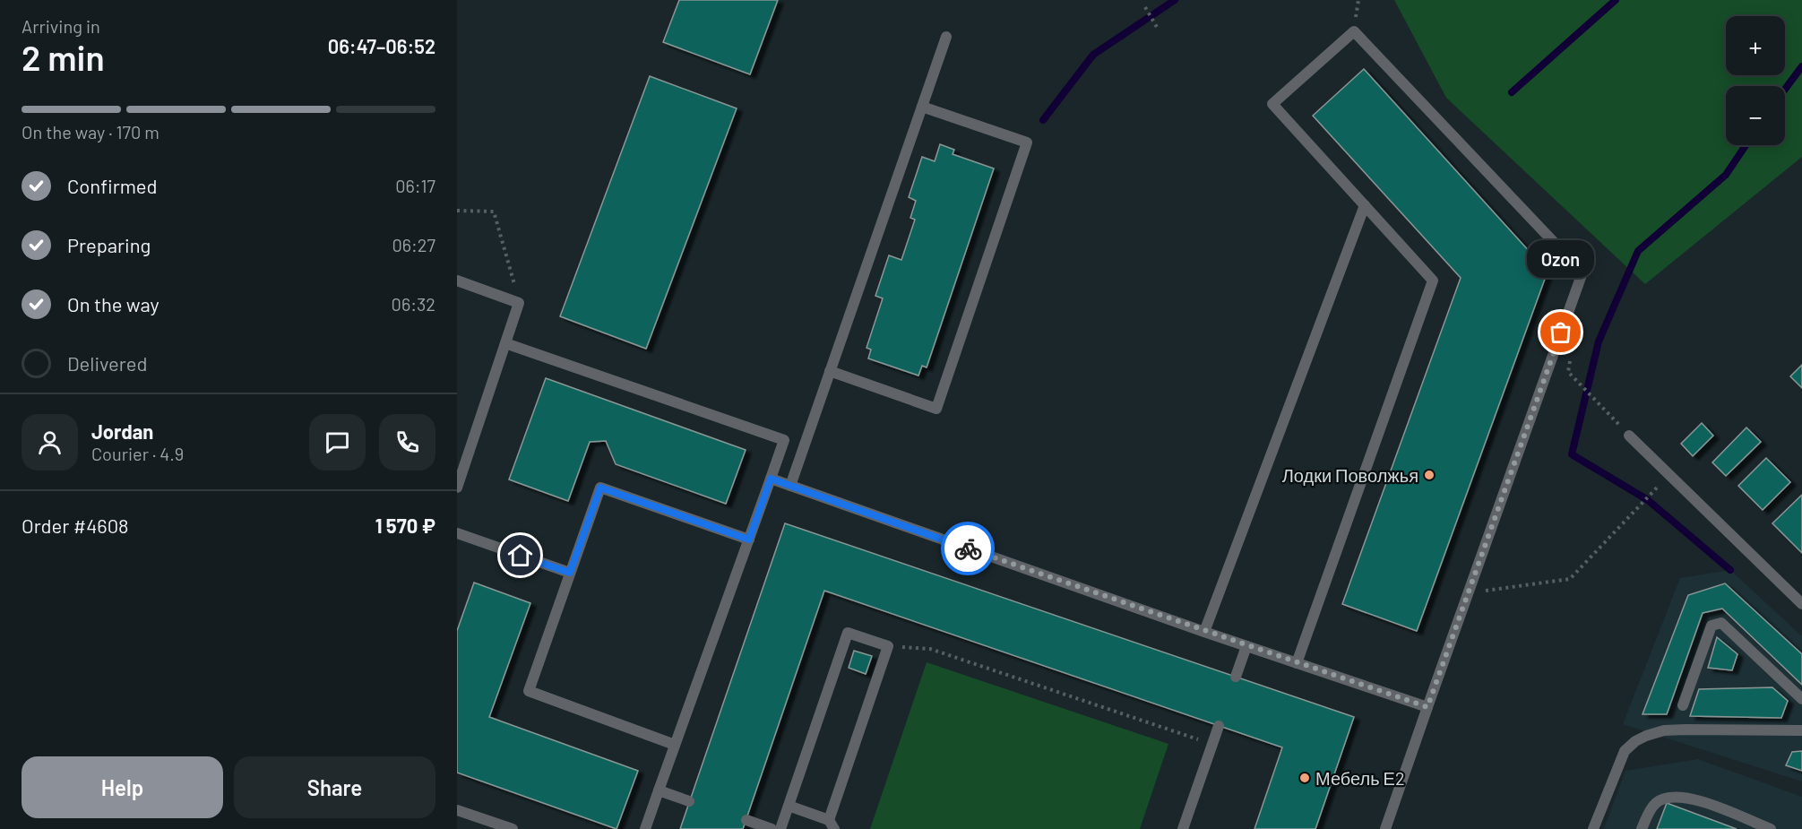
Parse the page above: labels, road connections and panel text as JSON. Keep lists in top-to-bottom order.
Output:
{
  "places": ["Ozon", "Лодки Поволжья", "Мебель Е2"],
  "page": {
    "heading": ["2 min", "Arriving in", "06:47–06:52"],
    "panel": [
      "Jordan",
      "Courier · 4.9",
      "Order #4608",
      "1 570 ₽"
    ],
    "map_buttons": ["+", "−"],
    "bar": "On the way · 170 m",
    "list": [
      ["Confirmed", "06:17"],
      ["Preparing", "06:27"],
      ["On the way", "06:32"],
      "Delivered"
    ],
    "bubble": "Ozon",
    "buttons": ["Help", "Share"]
  }
}
